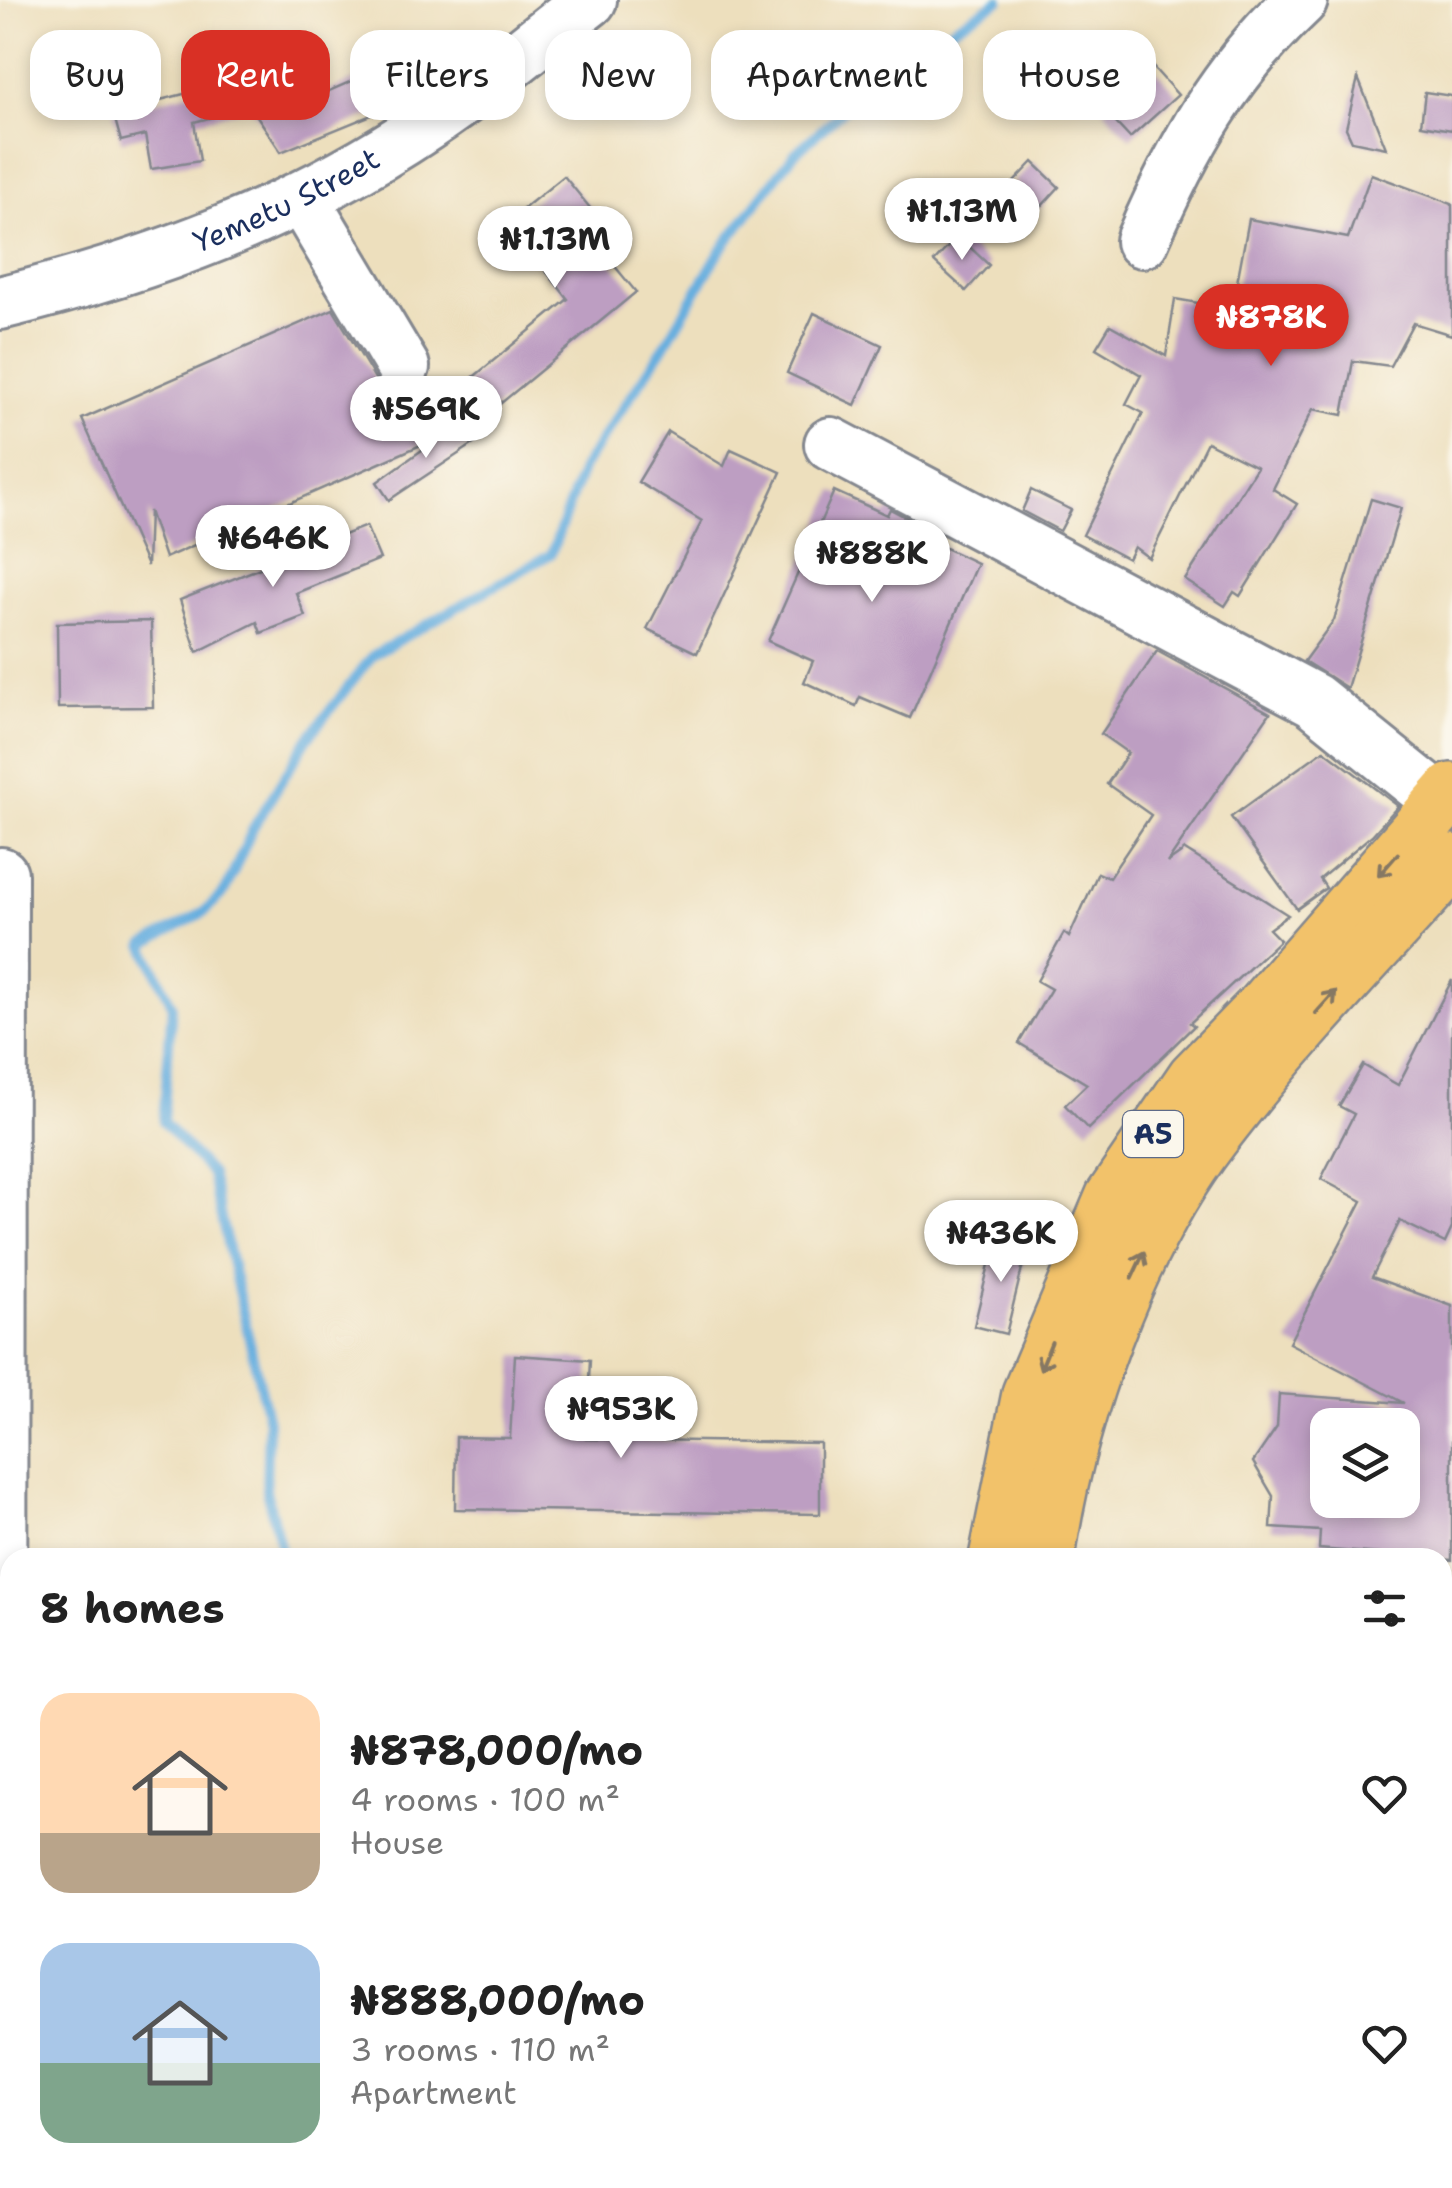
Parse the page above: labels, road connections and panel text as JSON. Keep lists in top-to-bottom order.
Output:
{
  "streets": {
    "highway": ["A5"],
    "street": ["Yemetu Street"]
  },
  "page": {
    "chip": [
      "Buy",
      "Rent",
      "Filters",
      "New",
      "Apartment",
      "House"
    ],
    "price": [
      "₦1.13M",
      "₦1.13M",
      "₦878K",
      "₦569K",
      "₦646K",
      "₦888K",
      "₦436K",
      "₦953K"
    ],
    "heading": "8 homes",
    "list": [
      {
        "name": "₦878,000/mo",
        "note": "4 rooms · 100 m² · House"
      },
      {
        "name": "₦888,000/mo",
        "note": "3 rooms · 110 m² · Apartment"
      }
    ]
  }
}
